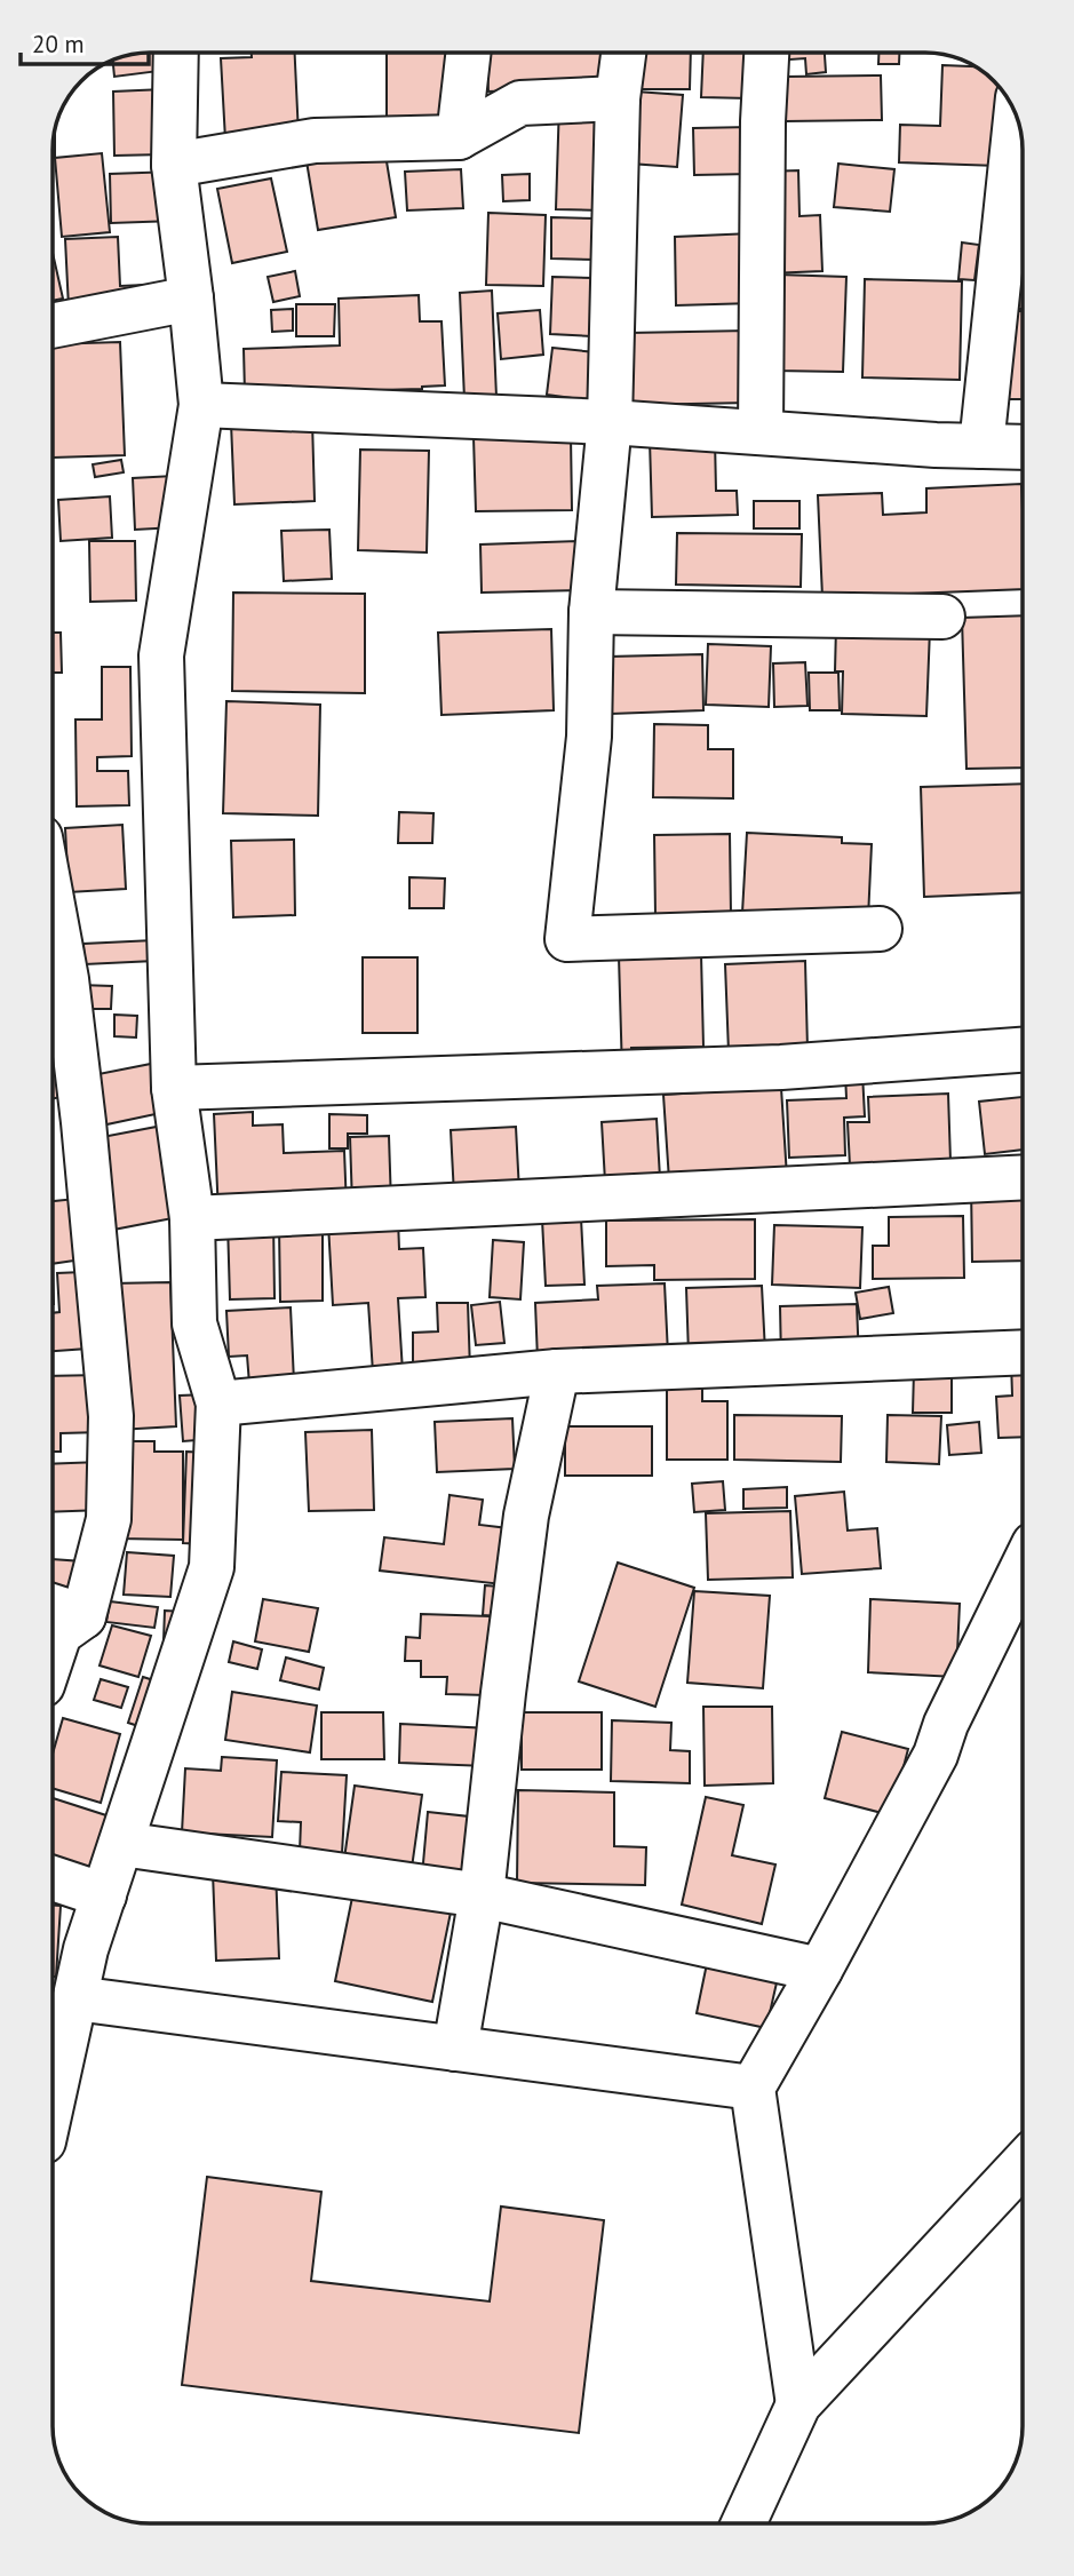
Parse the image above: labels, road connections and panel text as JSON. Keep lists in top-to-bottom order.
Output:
{
  "scale_bar": "20 m"
}
